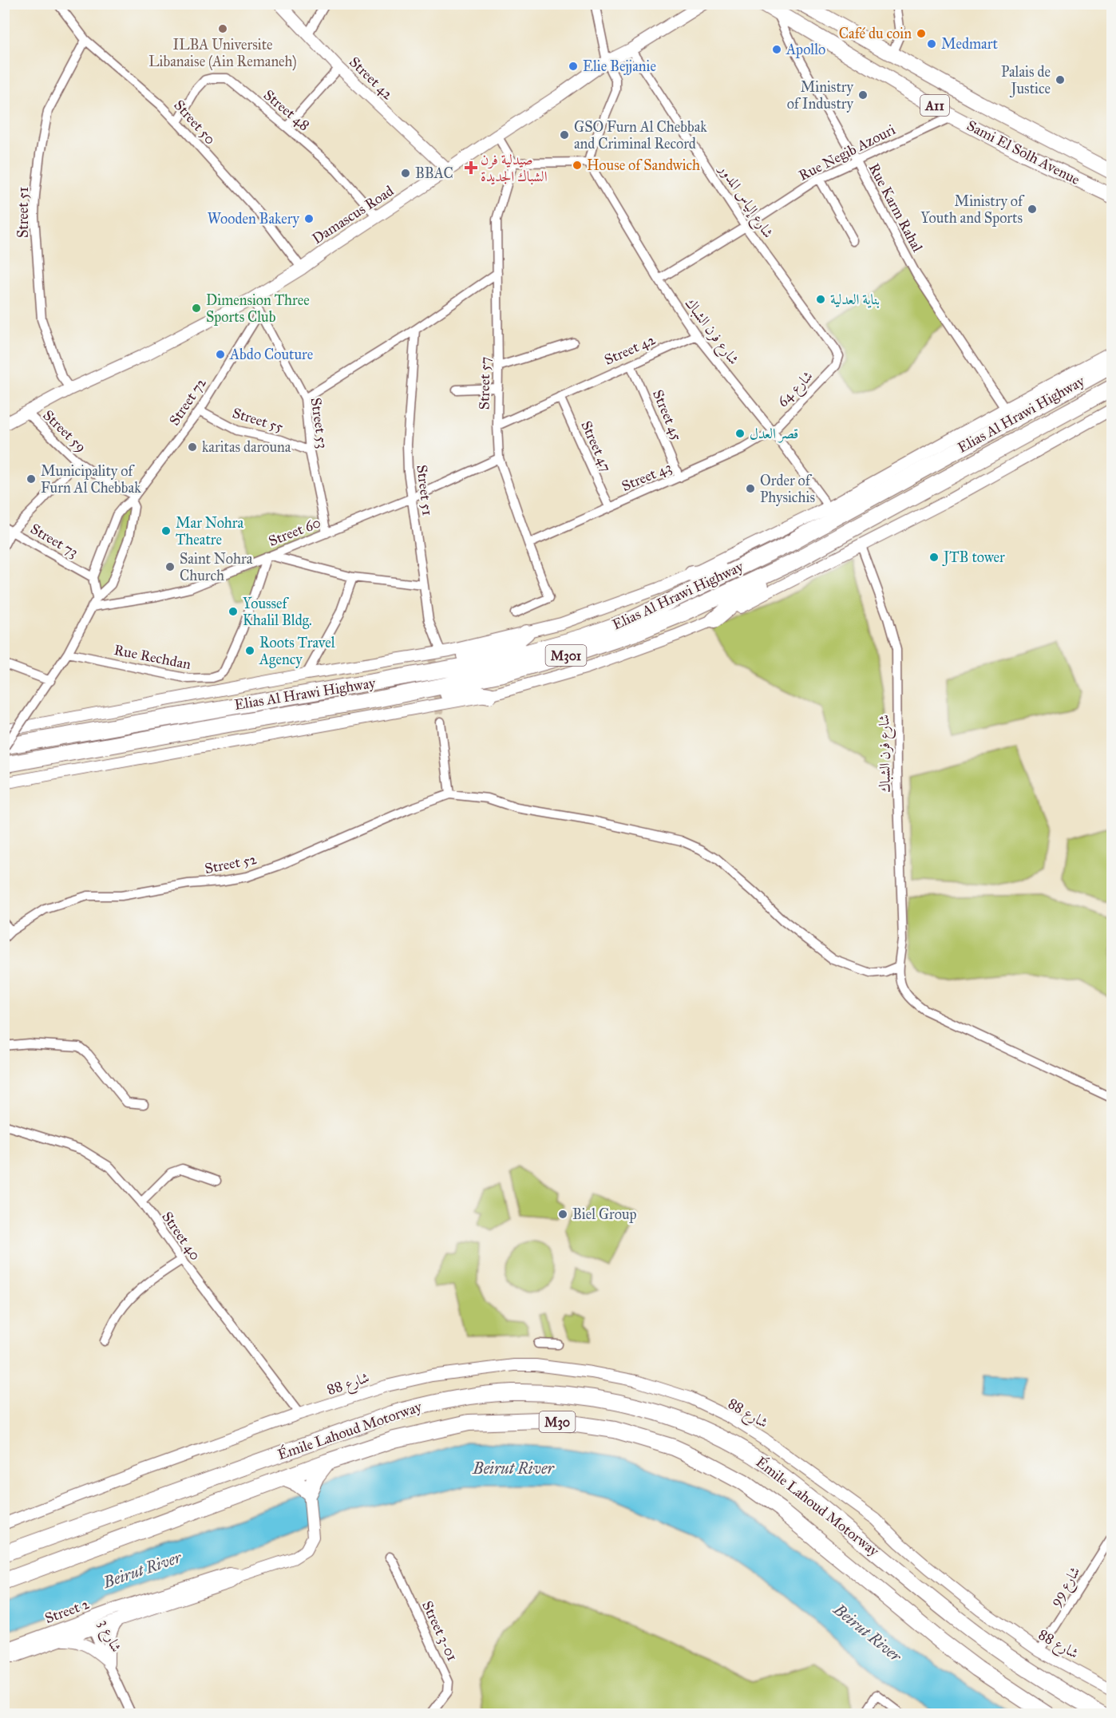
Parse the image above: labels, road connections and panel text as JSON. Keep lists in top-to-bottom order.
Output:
{
  "streets": {
    "highway": [
      "A11",
      "Sami El Solh Avenue",
      "Elias Al Hrawi Highway",
      "M301",
      "M30",
      "Émile Lahoud Motorway"
    ],
    "main road": ["Damascus Road"],
    "street": [
      "Street 42",
      "Street 48",
      "Street 50",
      "Rue Negib Azouri",
      "شارع إلياس المدور",
      "Rue Karm Rahal",
      "Street 51",
      "شارع فرن الشباك",
      "Street 57",
      "شارع 64",
      "Street 72",
      "Street 45",
      "Street 55",
      "Street 53",
      "Street 59",
      "Street 47",
      "Street 43",
      "Street 60",
      "Street 73",
      "Rue Rechdan",
      "Street 52",
      "Street 40",
      "شارع 88",
      "شارع 99",
      "Street 2",
      "Street 3-01",
      "شارع 3"
    ]
  },
  "crossings": [
    ["Street 42", "Damascus Road"],
    ["Street 42", "شارع فرن الشباك"],
    ["Street 42", "Street 57"],
    ["Street 42", "Street 45"],
    ["Street 42", "Street 47"],
    ["Street 48", "Street 50"],
    ["Street 48", "Damascus Road"],
    ["Street 50", "Street 51"],
    ["Street 50", "Damascus Road"],
    ["Rue Negib Azouri", "Sami El Solh Avenue"],
    ["Rue Negib Azouri", "شارع إلياس المدور"],
    ["Rue Negib Azouri", "Rue Karm Rahal"],
    ["Rue Negib Azouri", "شارع فرن الشباك"],
    ["Sami El Solh Avenue", "Rue Karm Rahal"],
    ["شارع إلياس المدور", "Damascus Road"],
    ["شارع إلياس المدور", "شارع 64"],
    ["Rue Karm Rahal", "Elias Al Hrawi Highway"],
    ["Street 51", "Damascus Road"],
    ["Street 51", "Elias Al Hrawi Highway"],
    ["Street 51", "Street 60"],
    ["Damascus Road", "Street 53"],
    ["Damascus Road", "Street 59"],
    ["شارع فرن الشباك", "شارع 64"],
    ["شارع فرن الشباك", "Elias Al Hrawi Highway"],
    ["شارع فرن الشباك", "Street 43"],
    ["Street 57", "Street 43"],
    ["Street 57", "Street 60"],
    ["شارع 64", "Street 43"],
    ["Street 72", "Street 55"],
    ["Street 72", "Street 53"],
    ["Street 72", "Street 59"],
    ["Street 72", "Street 73"],
    ["Street 45", "Street 43"],
    ["Street 55", "Street 53"],
    ["Street 53", "Street 60"],
    ["Street 47", "Street 43"],
    ["Street 60", "Rue Rechdan"],
    ["Street 40", "شارع 88"],
    ["شارع 88", "شارع 99"],
    ["Street 2", "شارع 3"]
  ],
  "water": ["Beirut River"],
  "places": {
    "other": [
      "ILBA Universite Libanaise (Ain Remaneh)",
      "Café du coin",
      "Medmart",
      "Apollo",
      "Elie Bejjanie",
      "Palais de Justice",
      "Ministry of Industry",
      "GSO Furn Al Chebbak and Criminal Record",
      "House of Sandwich",
      "BBAC",
      "Ministry of Youth and Sports",
      "Wooden Bakery",
      "بناية العدلية",
      "Dimension Three Sports Club",
      "Abdo Couture",
      "قصر العدل",
      "karitas darouna",
      "Municipality of Furn Al Chebbak",
      "Order of Physichis",
      "Mar Nohra Theatre",
      "JTB tower",
      "Saint Nohra Church",
      "Youssef Khalil Bldg.",
      "Roots Travel Agency",
      "Biel Group"
    ],
    "health": ["صيدلية فرن الشباك الجديدة"]
  }
}
